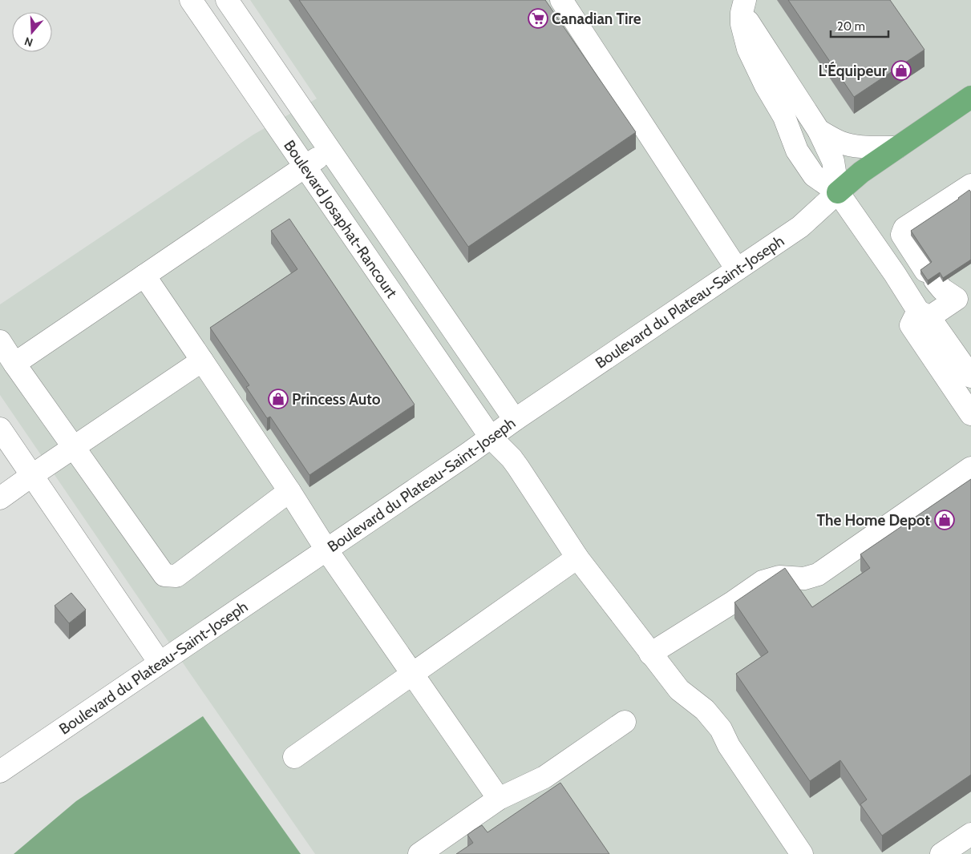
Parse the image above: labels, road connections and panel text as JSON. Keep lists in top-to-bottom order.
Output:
{
  "streets": {
    "street": ["Boulevard Josaphat-Rancourt", "Boulevard du Plateau-Saint-Joseph"]
  },
  "crossings": [
    ["Boulevard Josaphat-Rancourt", "Boulevard du Plateau-Saint-Joseph"]
  ],
  "places": {
    "supermarket": ["Canadian Tire"],
    "shop": ["L'Équipeur", "Princess Auto", "The Home Depot"]
  },
  "scale_bar": "20 m",
  "north": "bottom"
}
